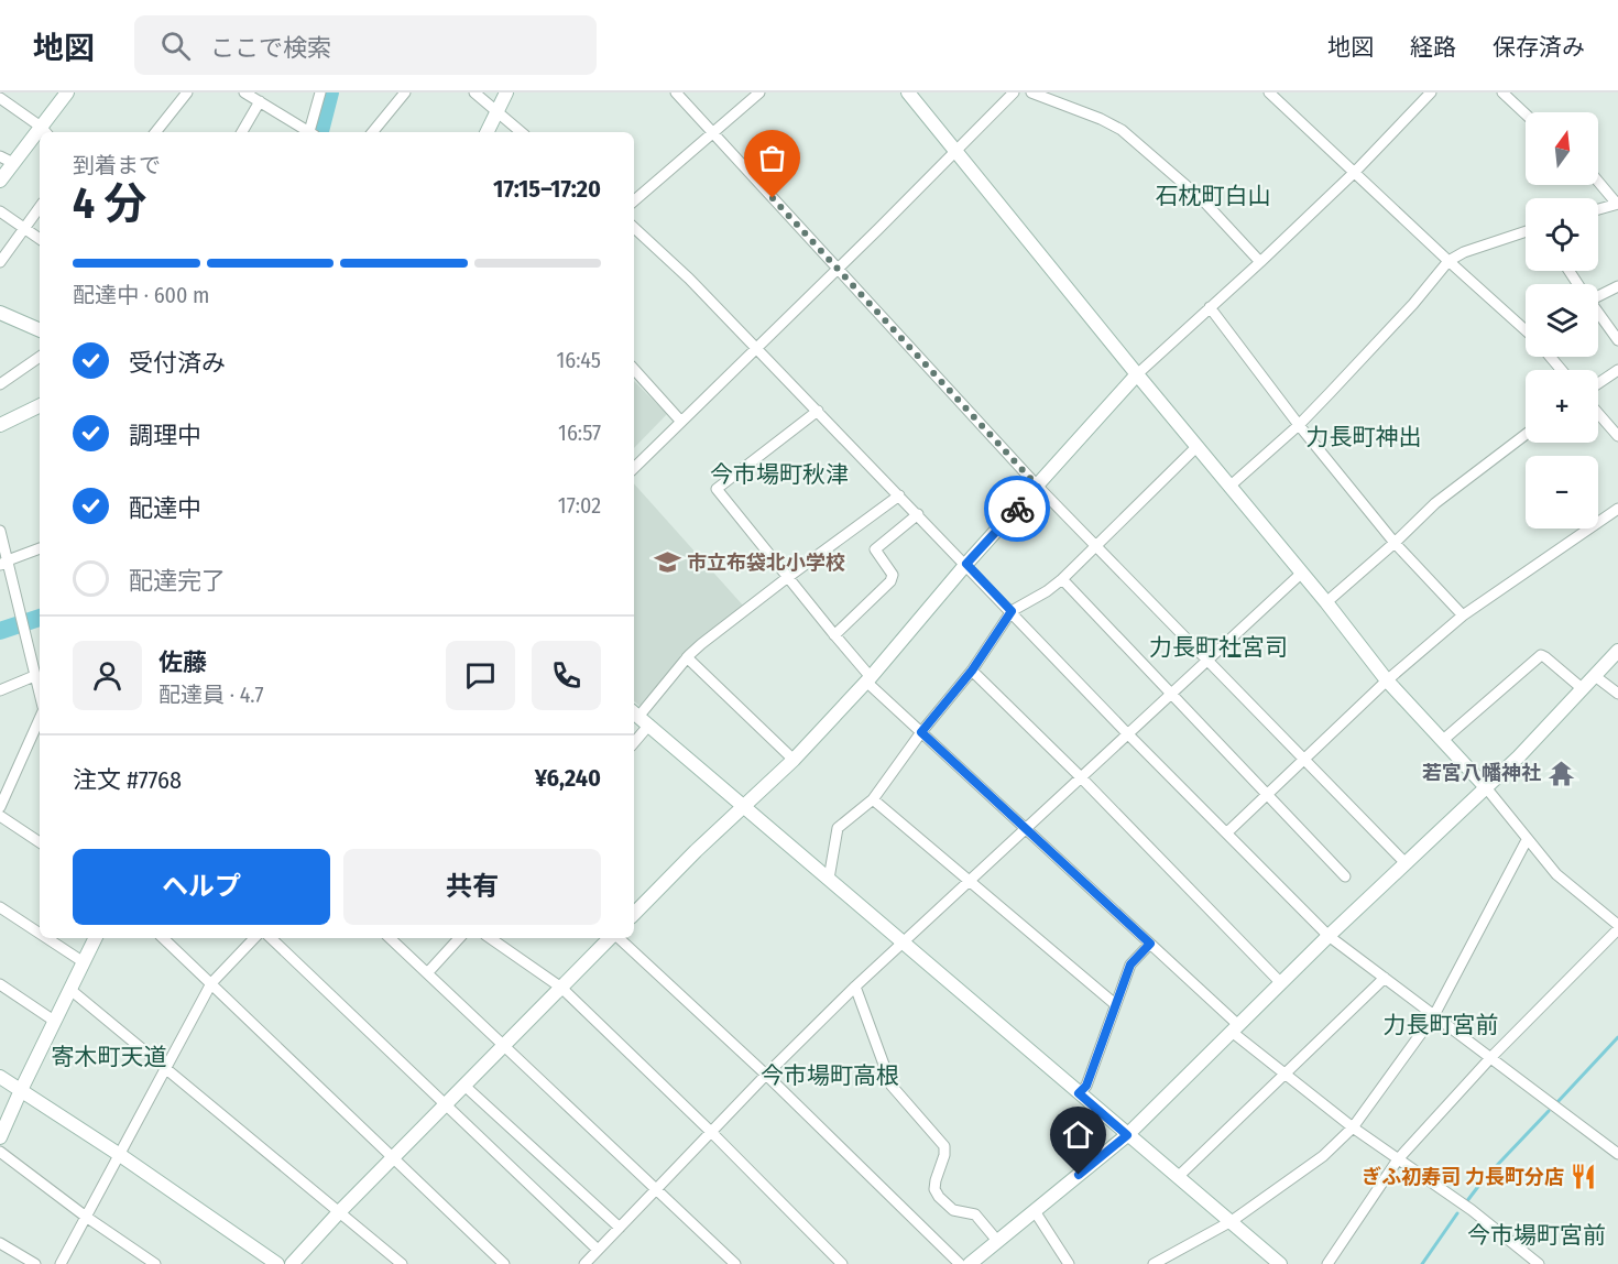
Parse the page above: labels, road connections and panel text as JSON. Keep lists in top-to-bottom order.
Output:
{
  "districts": [
    "石枕町白山",
    "力長町神出",
    "今市場町秋津",
    "力長町社宮司",
    "力長町宮前",
    "寄木町天道",
    "今市場町高根",
    "今市場町宮前"
  ],
  "places": {
    "school or university": ["市立布袋北小学校"],
    "temple": ["若宮八幡神社"],
    "restaurant": ["ぎふ初寿司 力長町分店"]
  },
  "north": "top",
  "page": {
    "header": "地図",
    "search": "ここで検索",
    "nav": ["地図", "経路", "保存済み"],
    "map_buttons": ["+", "−"],
    "heading": ["4 分", "到着まで", "17:15–17:20"],
    "panel": [
      "佐藤",
      "配達員 · 4.7",
      "注文 #7768",
      "¥6,240"
    ],
    "bar": "配達中 · 600 m",
    "list": [
      ["受付済み", "16:45"],
      ["調理中", "16:57"],
      ["配達中", "17:02"],
      "配達完了"
    ],
    "buttons": ["ヘルプ", "共有"]
  }
}
